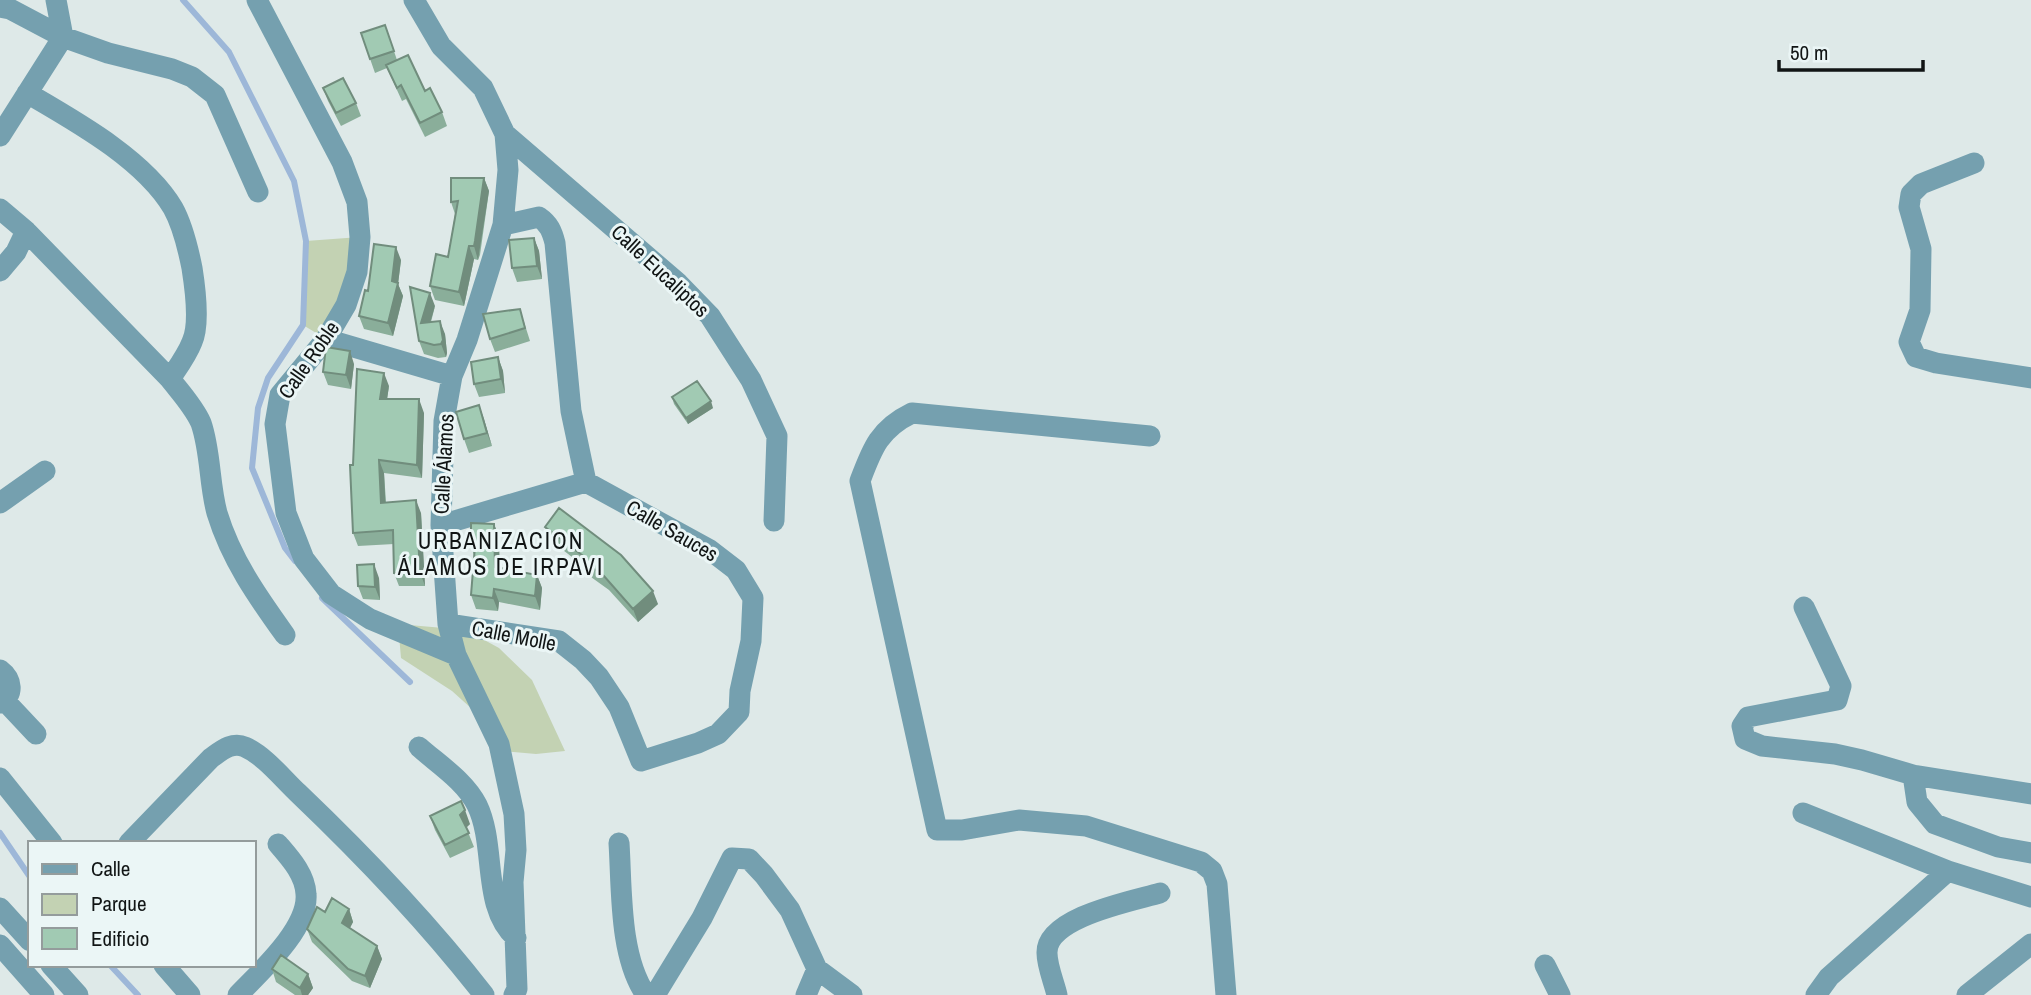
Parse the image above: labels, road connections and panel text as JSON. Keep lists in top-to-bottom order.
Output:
{
  "streets": {
    "street": [
      "Calle Eucaliptos",
      "Calle Roble",
      "Calle Álamos",
      "Calle Sauces",
      "Calle Molle"
    ]
  },
  "crossings": [
    ["Calle Eucaliptos", "Calle Álamos"],
    ["Calle Roble", "Calle Álamos"],
    ["Calle Álamos", "Calle Molle"],
    ["Calle Sauces", "Calle Molle"]
  ],
  "districts": ["URBANIZACION ÁLAMOS DE IRPAVI"],
  "legend": ["Calle", "Parque", "Edificio"],
  "scale_bar": "50 m"
}
